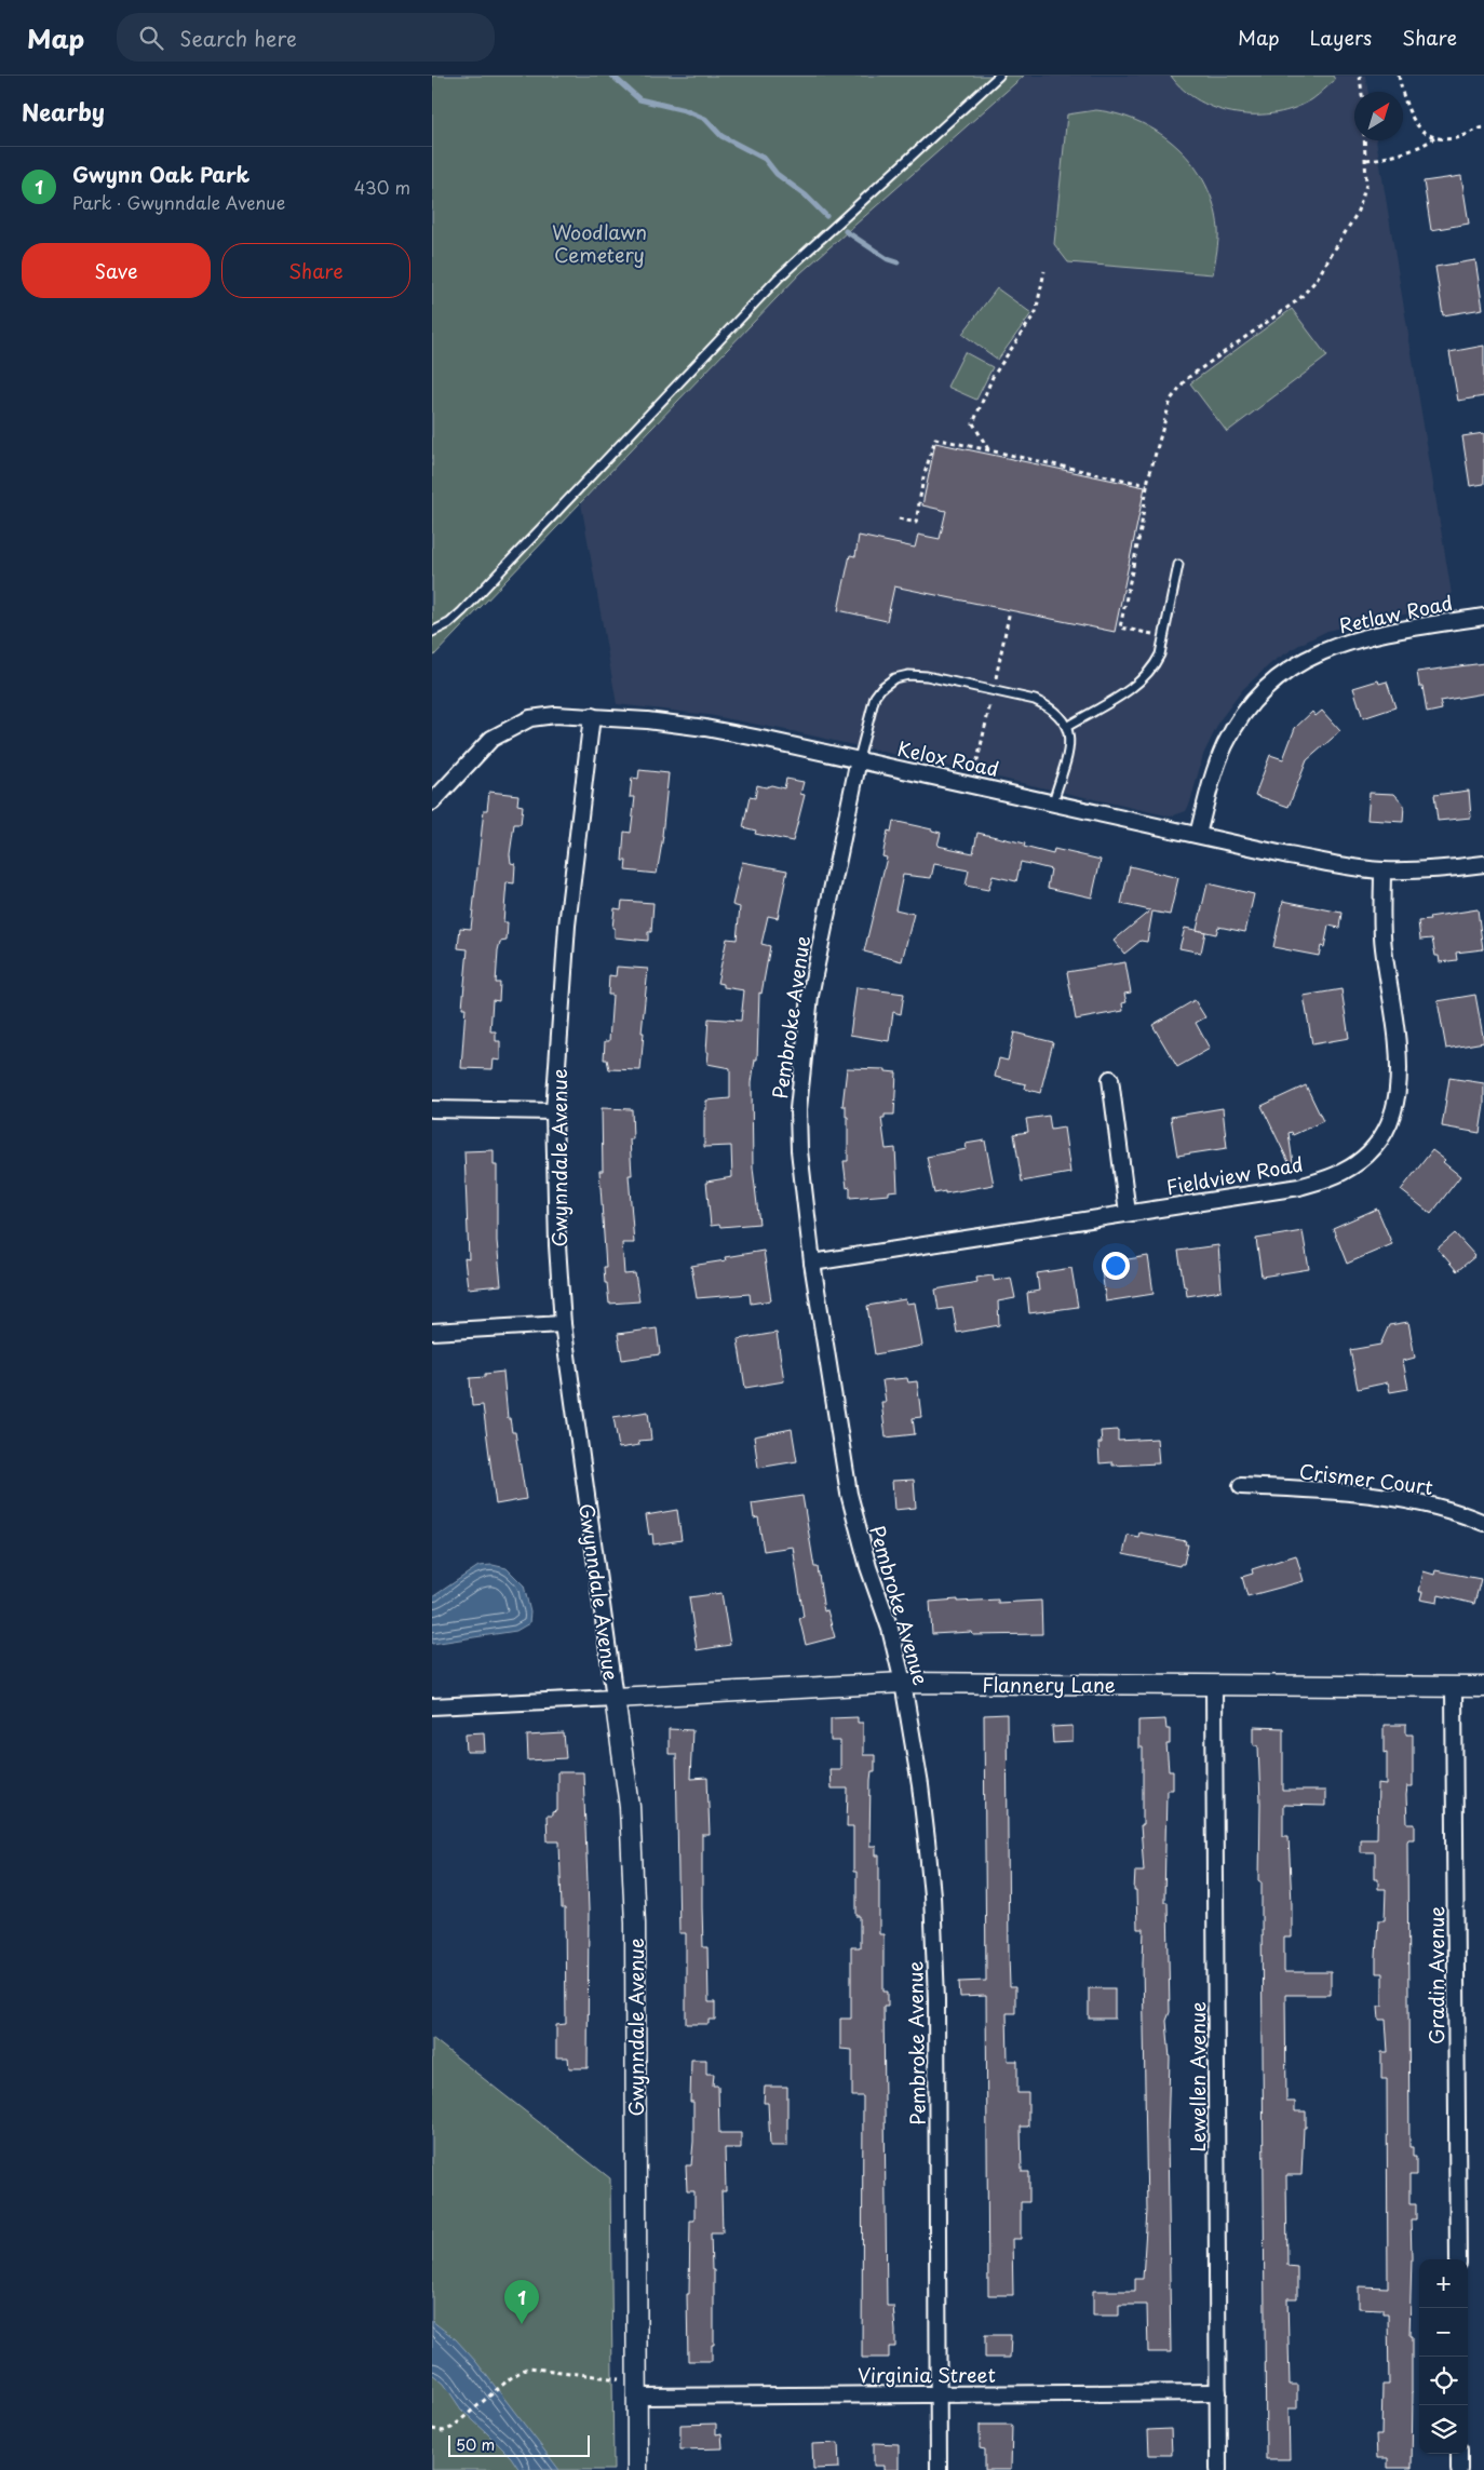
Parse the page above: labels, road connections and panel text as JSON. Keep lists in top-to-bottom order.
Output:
{
  "streets": {
    "street": [
      "Retlaw Road",
      "Kelox Road",
      "Pembroke Avenue",
      "Gwynndale Avenue",
      "Fieldview Road",
      "Crismer Court",
      "Flannery Lane",
      "Gradin Avenue",
      "Lewellen Avenue",
      "Virginia Street"
    ]
  },
  "crossings": [
    ["Retlaw Road", "Kelox Road"],
    ["Kelox Road", "Pembroke Avenue"],
    ["Kelox Road", "Gwynndale Avenue"],
    ["Kelox Road", "Fieldview Road"],
    ["Pembroke Avenue", "Fieldview Road"],
    ["Pembroke Avenue", "Flannery Lane"],
    ["Pembroke Avenue", "Virginia Street"],
    ["Gwynndale Avenue", "Flannery Lane"],
    ["Gwynndale Avenue", "Virginia Street"],
    ["Flannery Lane", "Gradin Avenue"],
    ["Flannery Lane", "Lewellen Avenue"],
    ["Lewellen Avenue", "Virginia Street"]
  ],
  "parks": ["Woodlawn Cemetery"],
  "scale_bar": "50 m",
  "north": "top right",
  "page": {
    "header": "Map",
    "search": "Search here",
    "nav": ["Map", "Layers", "Share"],
    "heading": "Nearby",
    "list": [
      {
        "mark": "1",
        "name": "Gwynn Oak Park",
        "note": "Park · Gwynndale Avenue",
        "value": "430 m"
      }
    ],
    "buttons": ["Save", "Share"],
    "map_buttons": ["+", "−"],
    "pins": "1",
    "scale": "50 m"
  }
}
